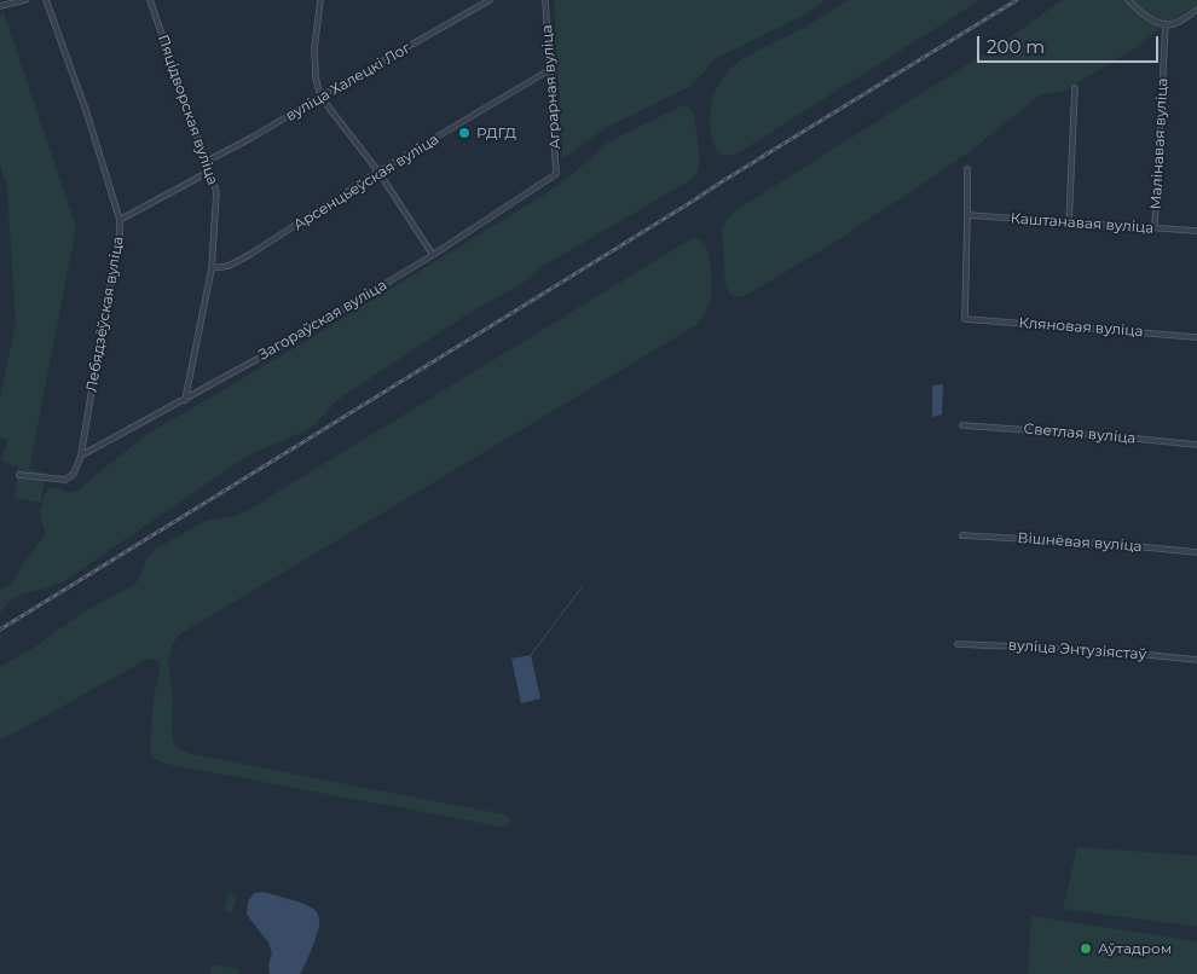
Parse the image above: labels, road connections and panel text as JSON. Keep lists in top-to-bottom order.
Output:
{
  "streets": {
    "street": [
      "вуліца Халецкі Лог",
      "Аграрная вуліца",
      "Пяцідворская вуліца",
      "Малінавая вуліца",
      "Арсенцьеўская вуліца",
      "Каштанавая вуліца",
      "Лебядзёўская вуліца",
      "Загораўская вуліца",
      "Кляновая вуліца",
      "Светлая вуліца",
      "Вішнёвая вуліца",
      "вуліца Энтузіястаў"
    ]
  },
  "crossings": [
    ["вуліца Халецкі Лог", "Пяцідворская вуліца"],
    ["Аграрная вуліца", "Арсенцьеўская вуліца"],
    ["Аграрная вуліца", "Загораўская вуліца"],
    ["Пяцідворская вуліца", "Арсенцьеўская вуліца"],
    ["Пяцідворская вуліца", "Загораўская вуліца"],
    ["Малінавая вуліца", "Каштанавая вуліца"],
    ["Каштанавая вуліца", "Кляновая вуліца"],
    ["Лебядзёўская вуліца", "Загораўская вуліца"]
  ],
  "places": ["РДГД", "Аўтадром"],
  "scale_bar": "200 m"
}
